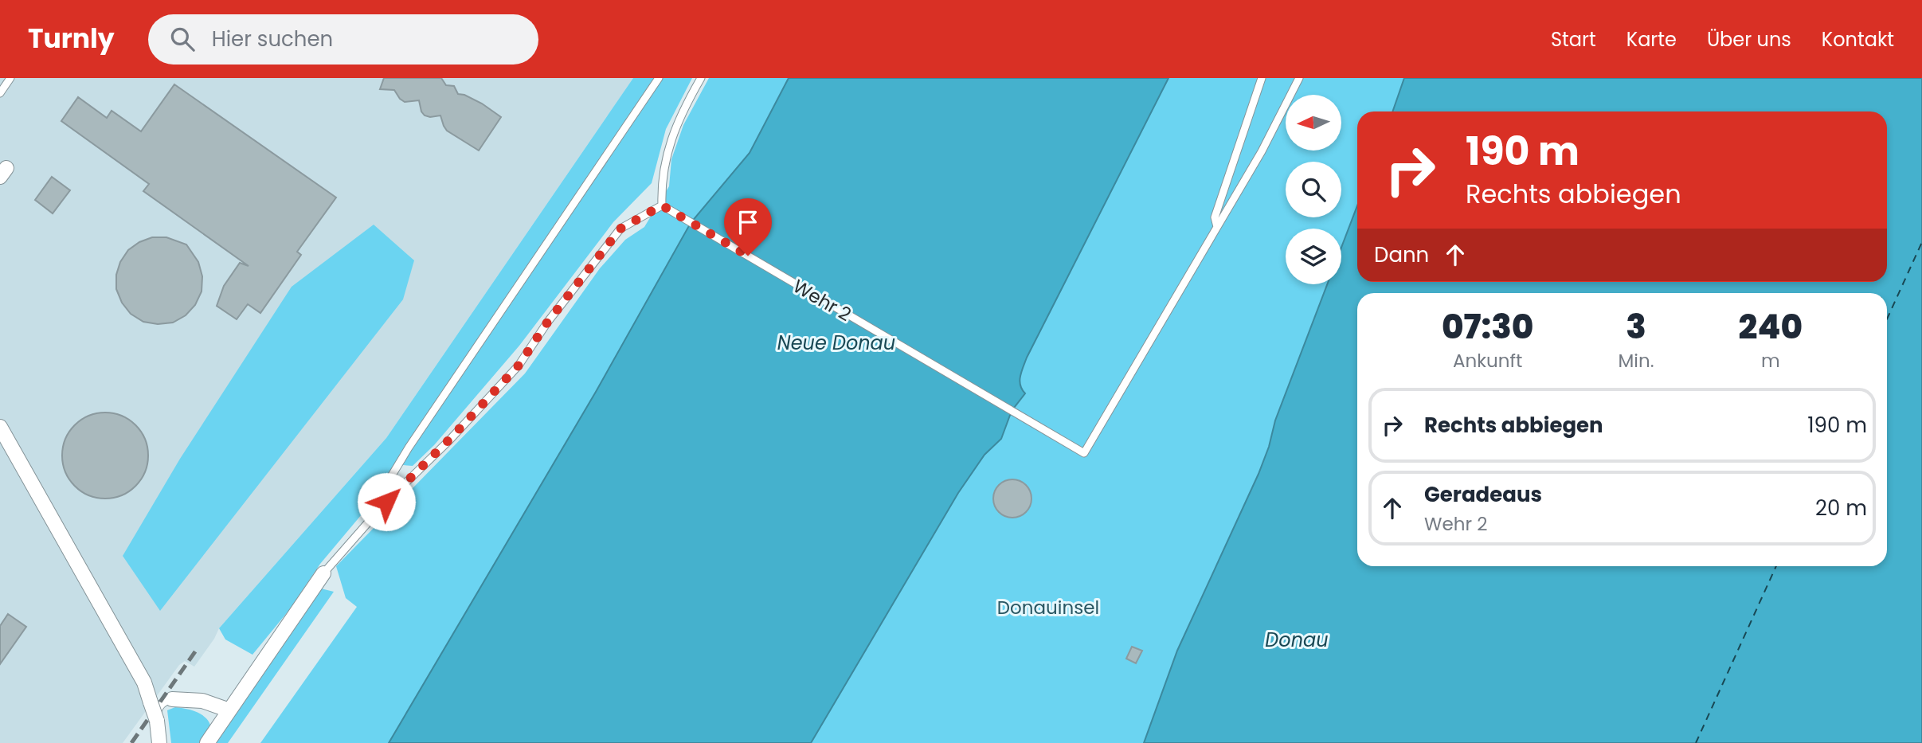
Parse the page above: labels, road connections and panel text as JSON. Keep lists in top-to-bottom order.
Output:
{
  "streets": {
    "lane": ["Wehr 2"]
  },
  "water": ["Neue Donau", "Donau"],
  "parks": ["Donauinsel"],
  "north": "left",
  "page": {
    "header": "Turnly",
    "search": "Hier suchen",
    "nav": [
      "Start",
      "Karte",
      "Über uns",
      "Kontakt"
    ],
    "turn": ["190 m", "Rechts abbiegen"],
    "then": "Dann",
    "eta": [
      "07:30",
      "Ankunft",
      "3",
      "Min.",
      "240",
      "m"
    ],
    "list": [
      {
        "name": "Rechts abbiegen",
        "value": "190 m"
      },
      {
        "name": "Geradeaus",
        "note": "Wehr 2",
        "value": "20 m"
      }
    ]
  }
}
